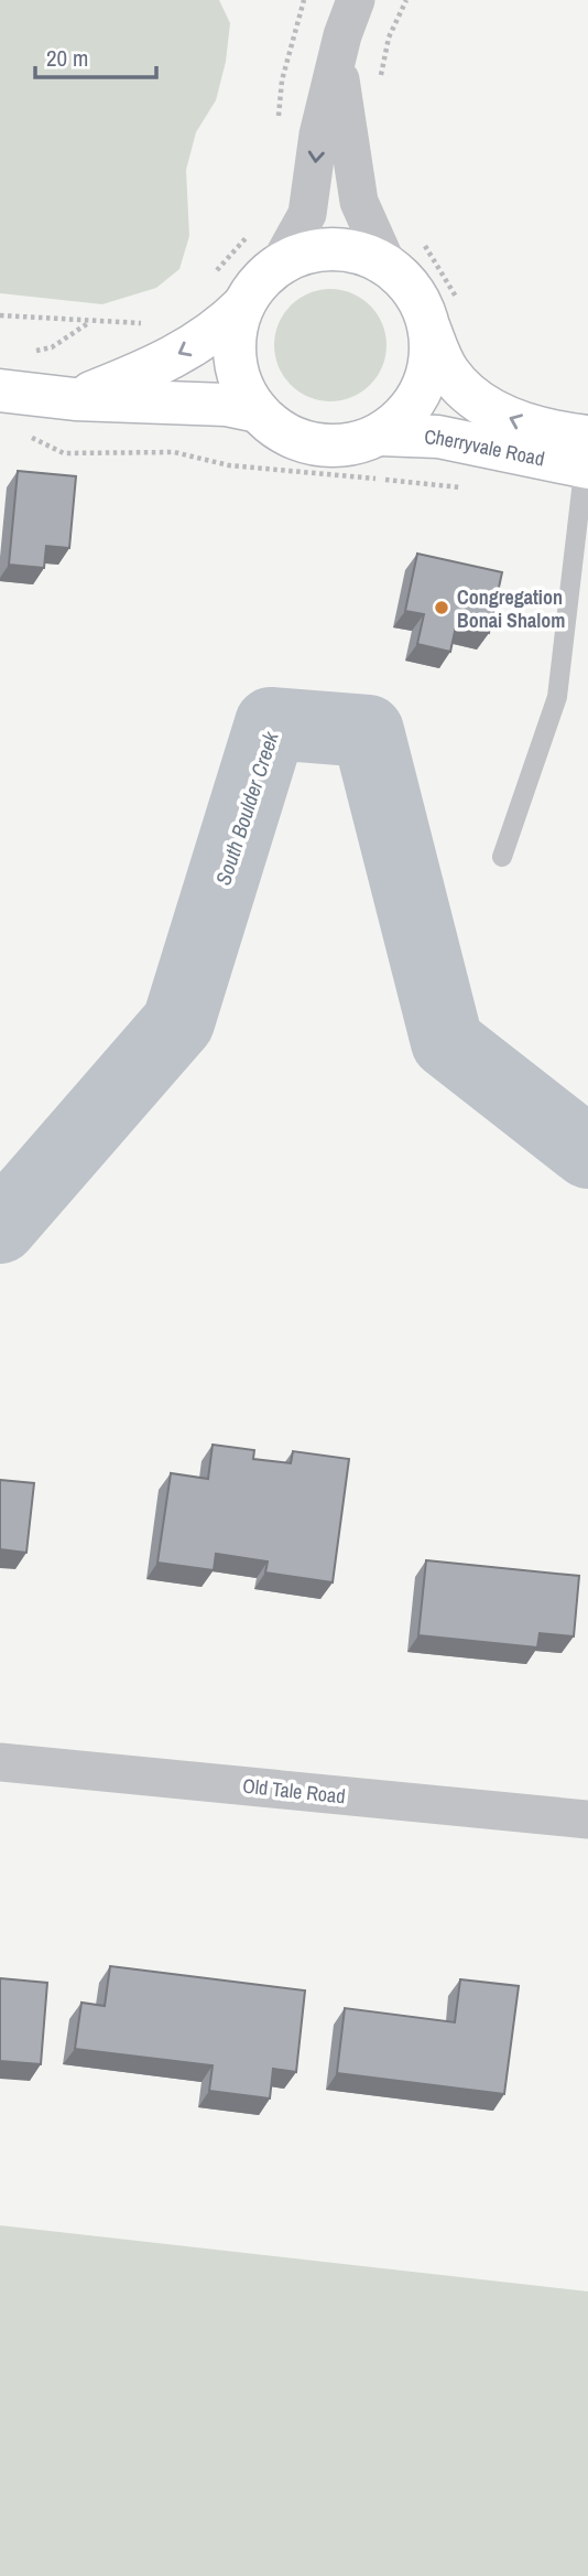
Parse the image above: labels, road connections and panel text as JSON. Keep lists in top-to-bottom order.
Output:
{
  "streets": {
    "street": ["Cherryvale Road", "Old Tale Road"]
  },
  "one_way": ["Cherryvale Road"],
  "water": ["South Boulder Creek"],
  "places": ["Congregation Bonai Shalom"],
  "scale_bar": "20 m"
}
